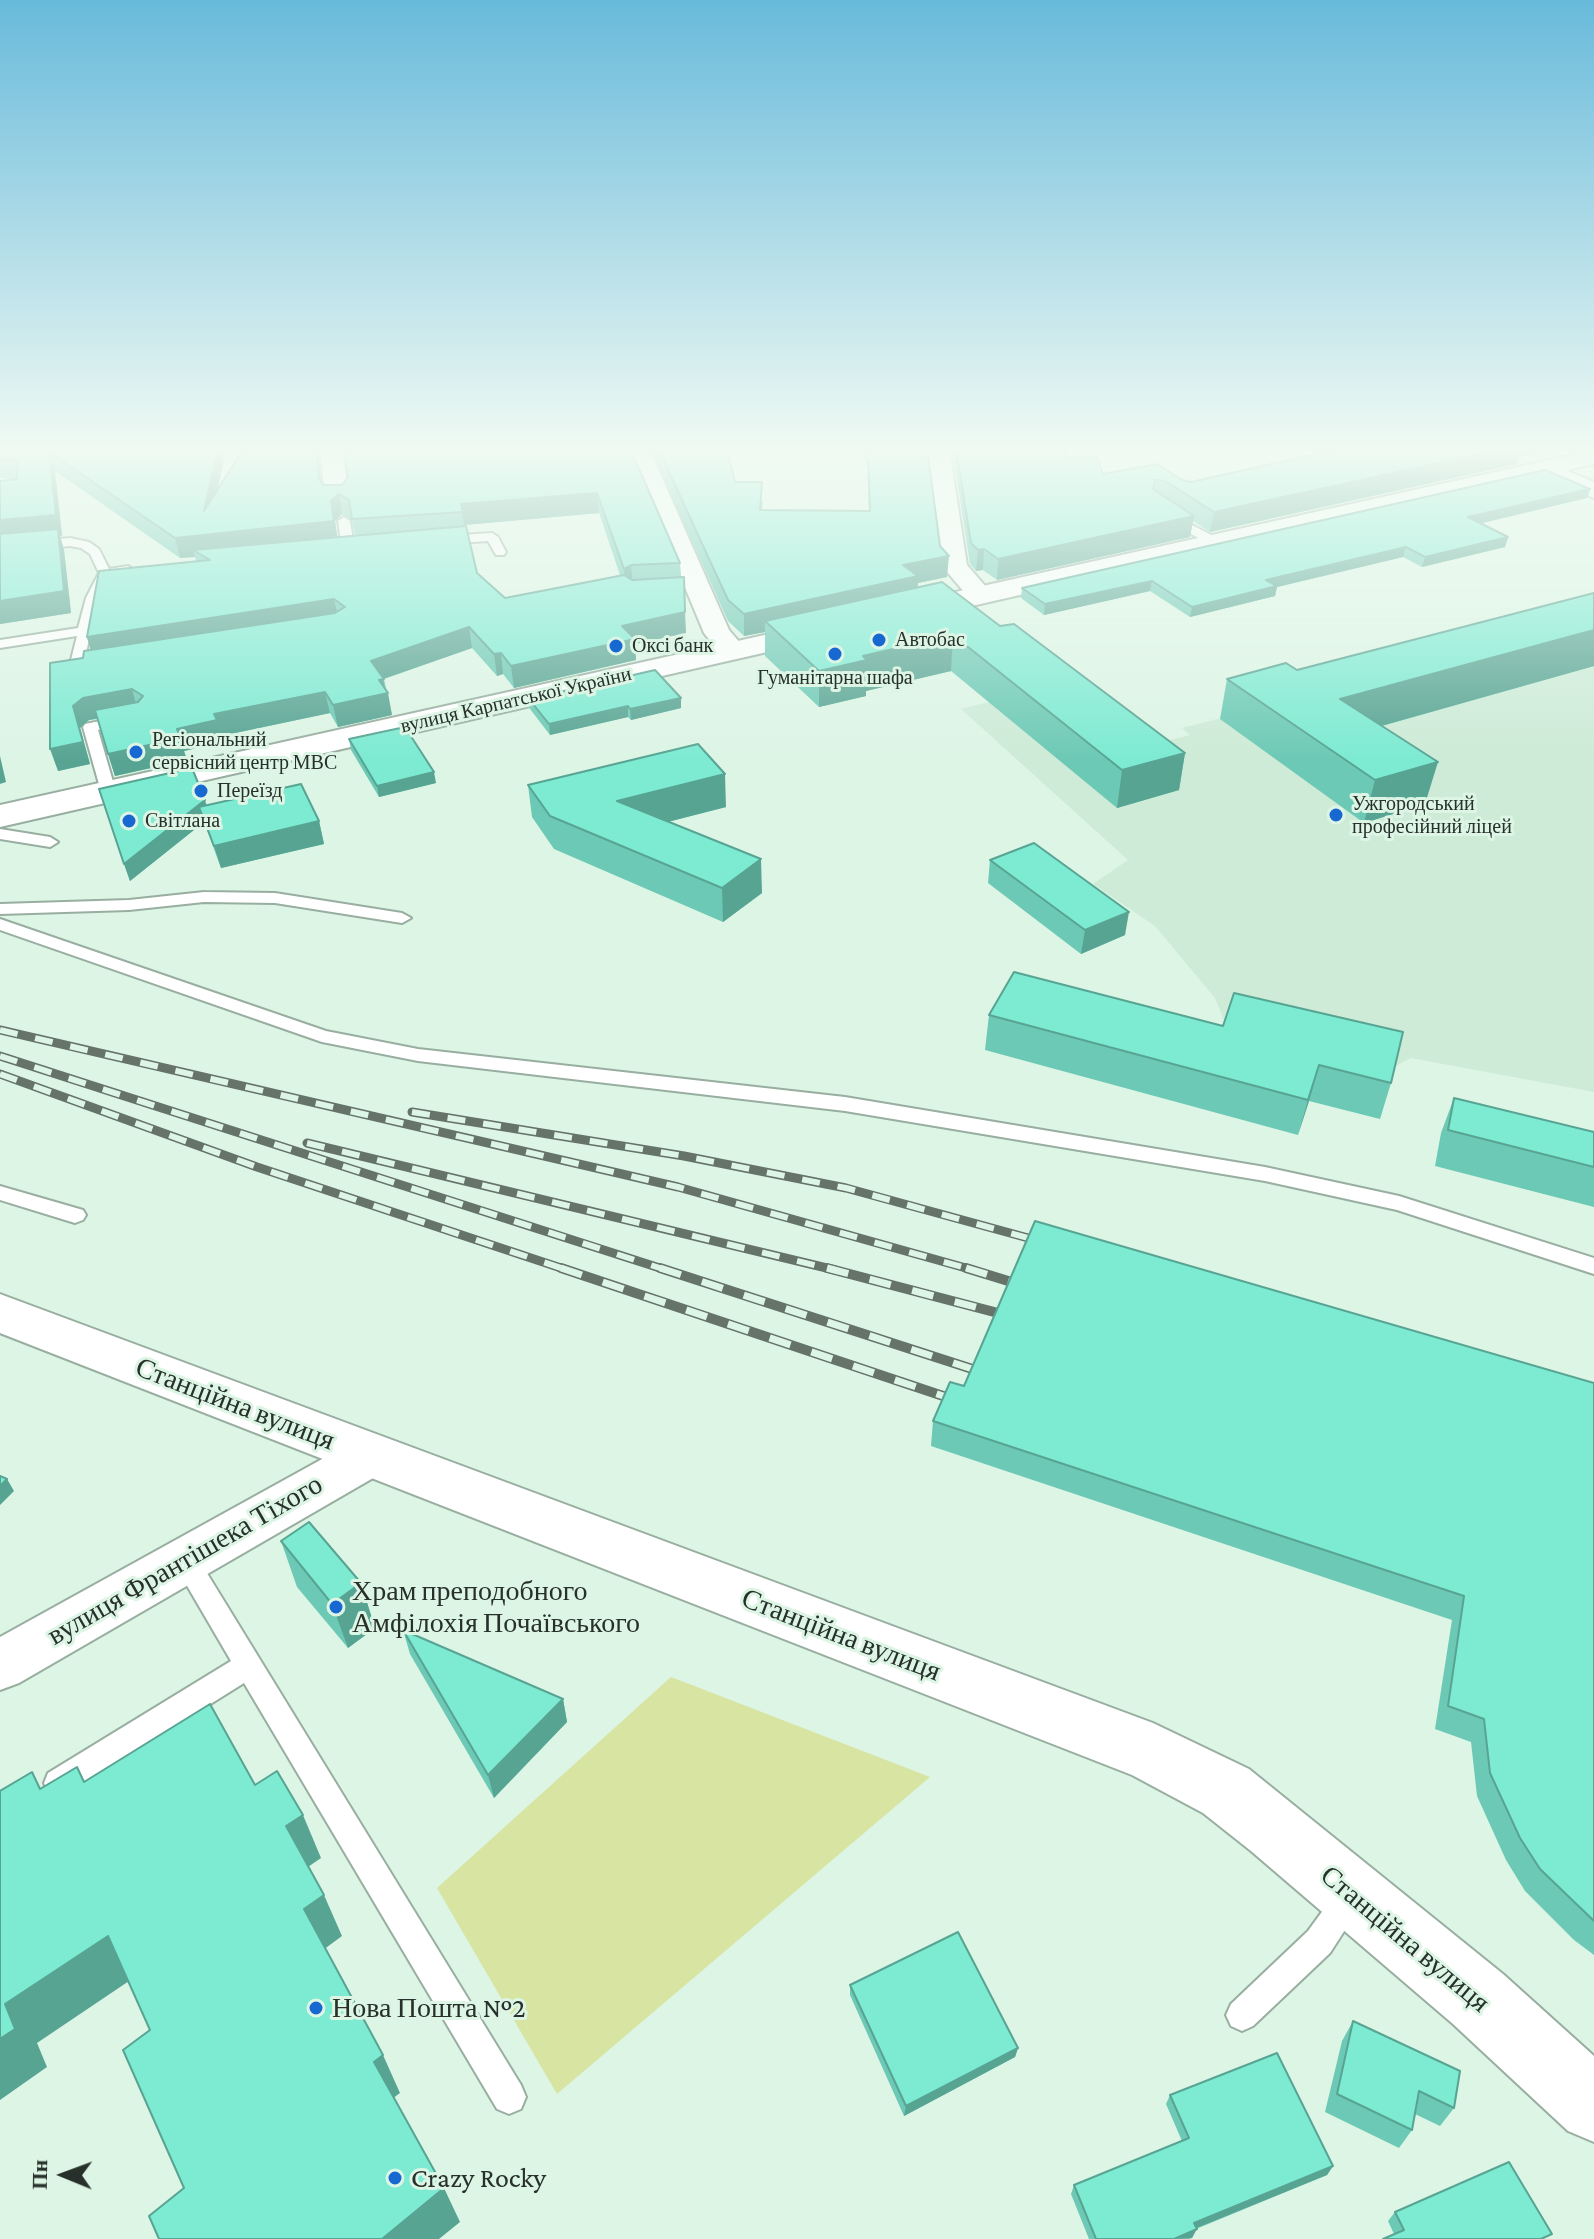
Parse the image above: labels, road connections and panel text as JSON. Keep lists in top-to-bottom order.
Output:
{
  "streets": {
    "main road": ["вулиця Карпатської України", "Станційна вулиця"],
    "street": ["вулиця Франтішека Тіхого"]
  },
  "crossings": [
    ["Станційна вулиця", "вулиця Франтішека Тіхого"]
  ],
  "places": [
    "Автобас",
    "Оксі банк",
    "Гуманітарна шафа",
    "Регіональний сервісний центр МВС",
    "Переїзд",
    "Ужгородський професійний ліцей",
    "Світлана",
    "Храм преподобного Амфілохія Почаївського",
    "Нова Пошта №2",
    "Crazy Rocky"
  ],
  "north": "left"
}
